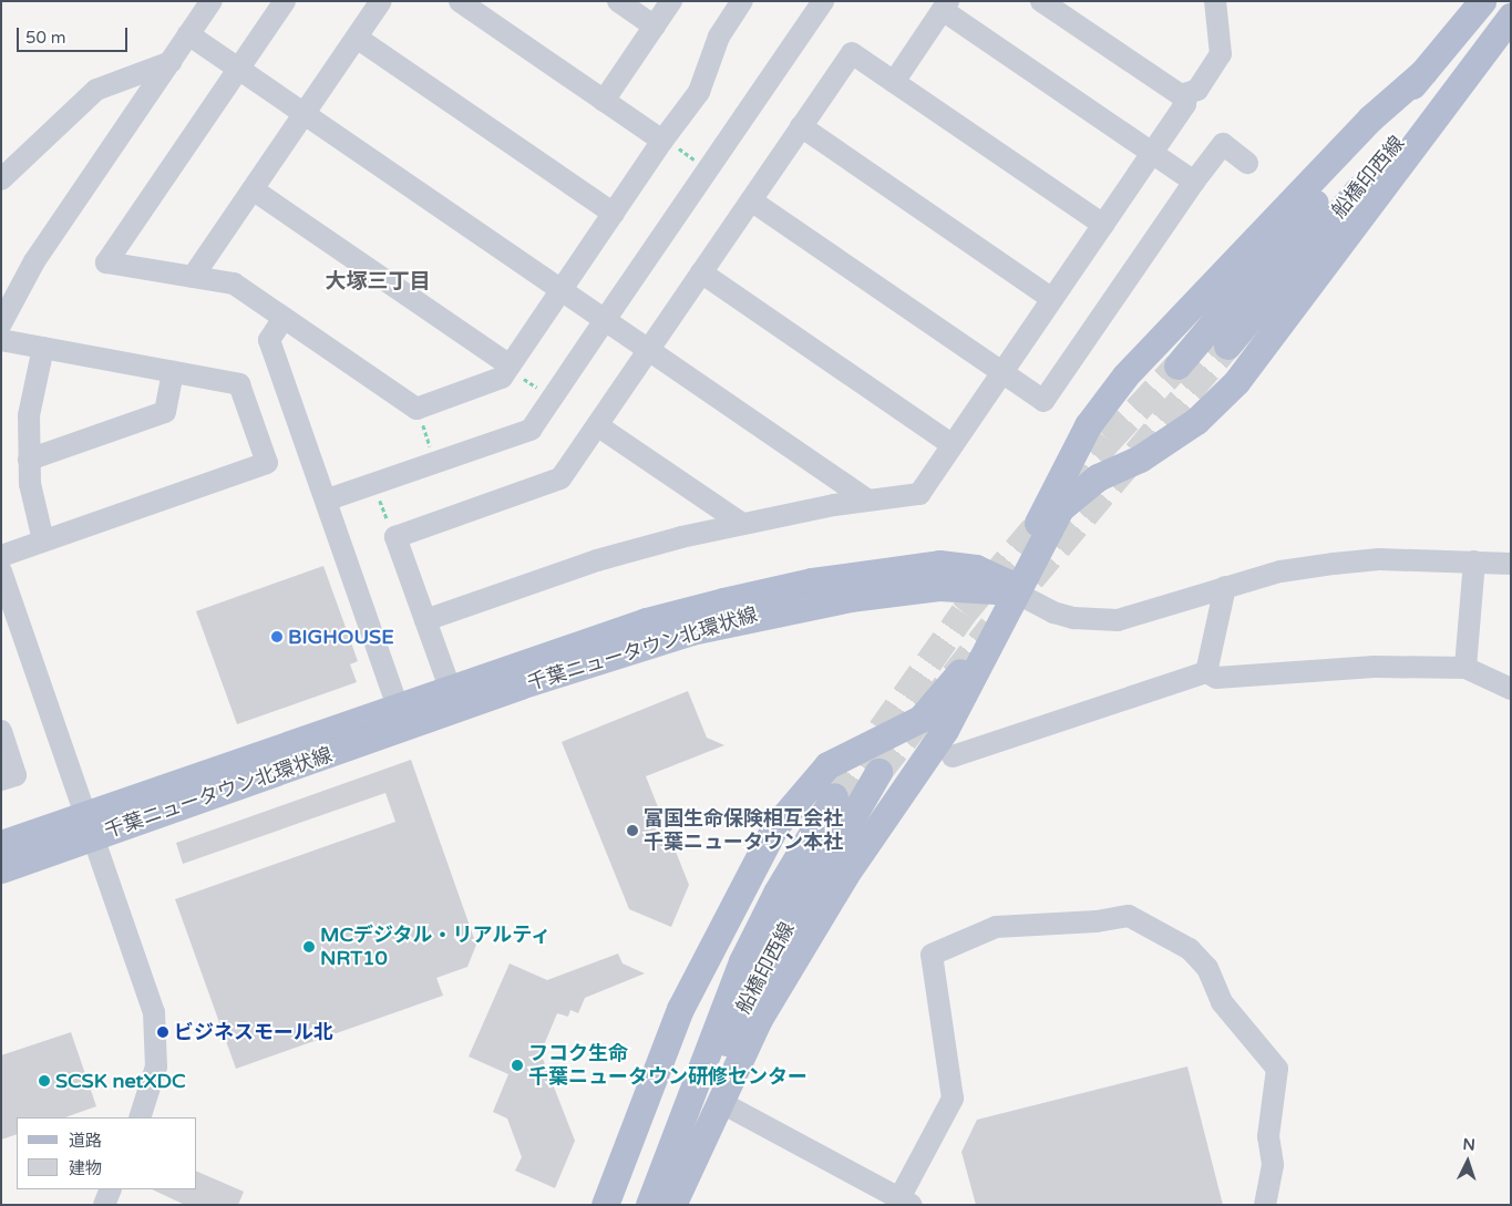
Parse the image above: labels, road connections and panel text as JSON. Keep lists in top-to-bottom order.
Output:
{
  "streets": {
    "main road": ["船橋印西線", "千葉ニュータウン北環状線"]
  },
  "districts": ["大塚三丁目"],
  "places": [
    "BIGHOUSE",
    "富国生命保険相互会社 千葉ニュータウン本社",
    "MCデジタル・リアルティ NRT10",
    "ビジネスモール北",
    "フコク生命 千葉ニュータウン研修センター",
    "SCSK netXDC"
  ],
  "legend": ["道路", "建物"],
  "scale_bar": "50 m",
  "north": "top"
}
